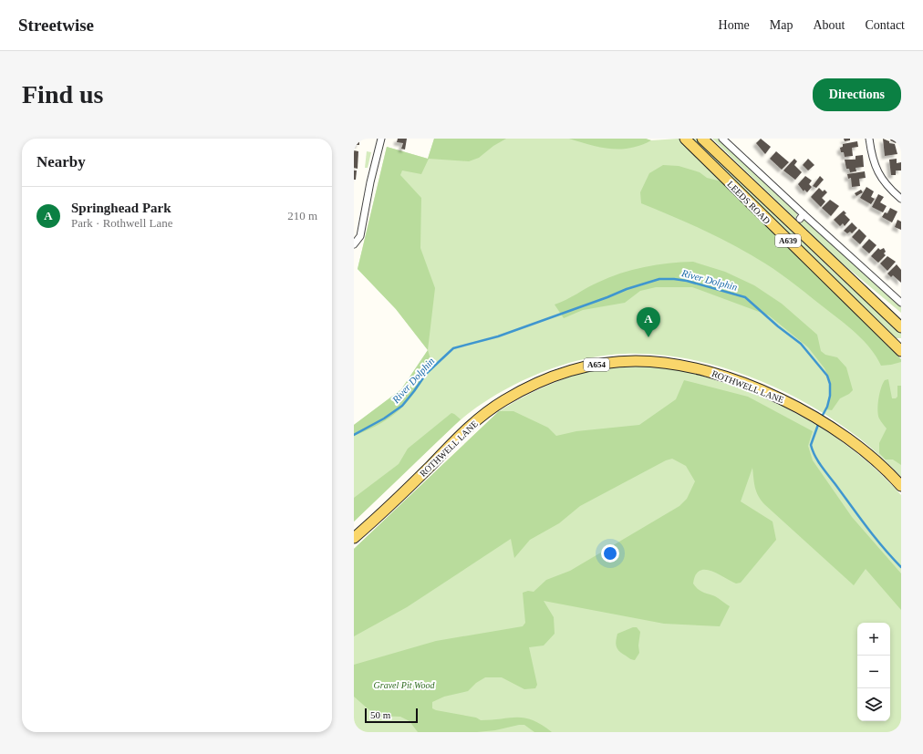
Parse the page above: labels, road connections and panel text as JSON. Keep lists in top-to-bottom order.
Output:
{
  "streets": {
    "main road": [
      "LEEDS ROAD",
      "A639",
      "A654",
      "ROTHWELL LANE"
    ]
  },
  "water": ["River Dolphin"],
  "parks": ["Gravel Pit Wood"],
  "scale_bar": "50 m",
  "page": {
    "header": "Streetwise",
    "nav": [
      "Home",
      "Map",
      "About",
      "Contact"
    ],
    "buttons": "Directions",
    "title": "Find us",
    "heading": "Nearby",
    "list": [
      {
        "mark": "A",
        "name": "Springhead Park",
        "note": "Park · Rothwell Lane",
        "value": "210 m"
      }
    ],
    "pins": "A",
    "map_buttons": ["+", "−"],
    "scale": "50 m"
  }
}
